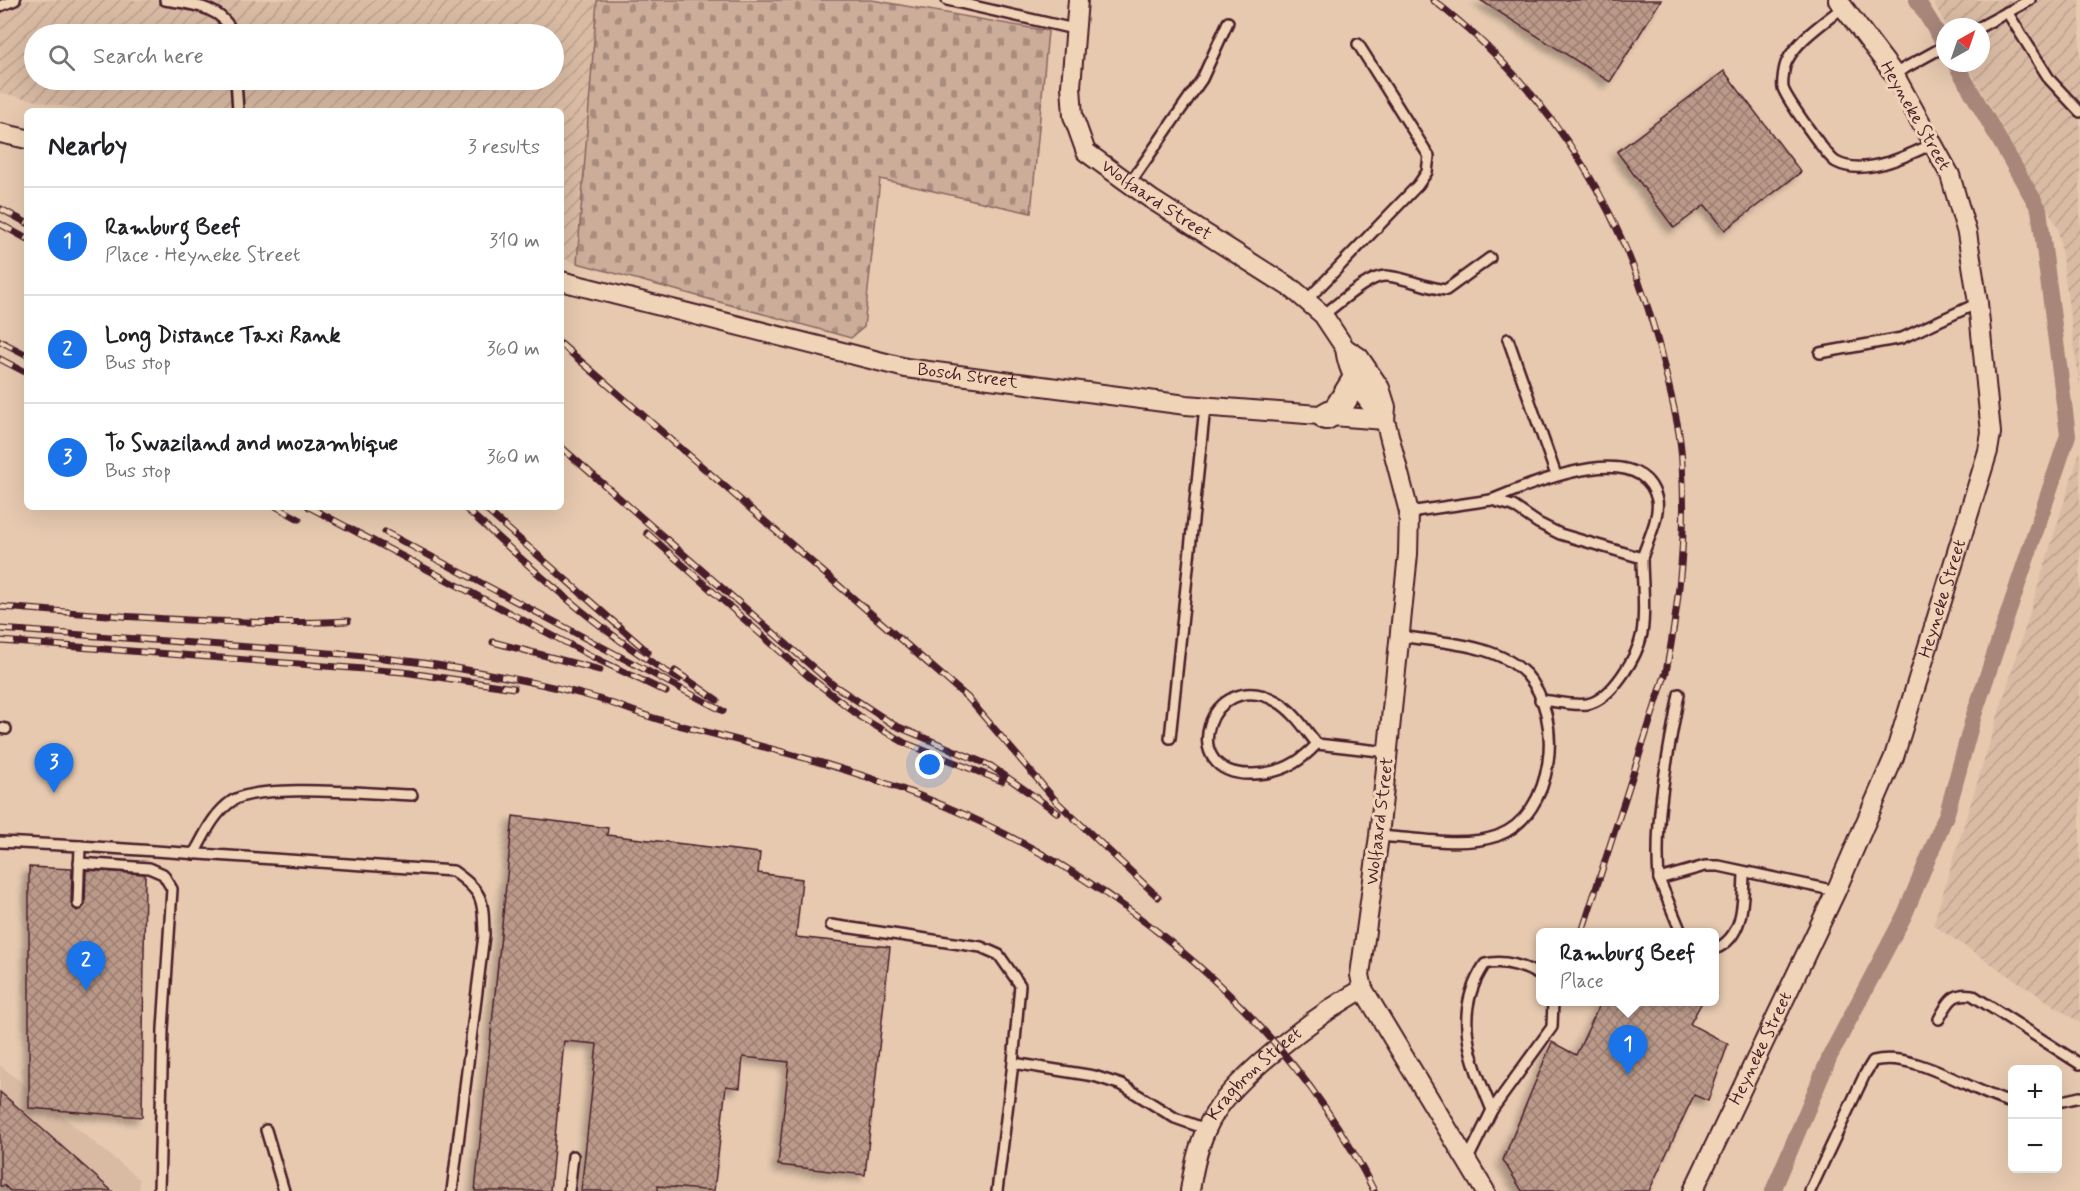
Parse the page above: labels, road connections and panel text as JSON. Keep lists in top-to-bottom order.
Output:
{
  "streets": {
    "street": [
      "Heyneke Street",
      "Wolfaard Street",
      "Bosch Street",
      "Kragbron Street"
    ]
  },
  "crossings": [
    ["Wolfaard Street", "Bosch Street"],
    ["Wolfaard Street", "Kragbron Street"]
  ],
  "north": "top right",
  "page": {
    "search": "Search here",
    "heading": ["Nearby", "3 results"],
    "list": [
      {
        "mark": "1",
        "name": "Ramburg Beef",
        "note": "Place · Heyneke Street",
        "value": "310 m"
      },
      {
        "mark": "2",
        "name": "Long Distance Taxi Rank",
        "note": "Bus stop",
        "value": "360 m"
      },
      {
        "mark": "3",
        "name": "To Swaziland and mozambique",
        "note": "Bus stop",
        "value": "360 m"
      }
    ],
    "pins": ["3", "2", "1"],
    "popup": ["Ramburg Beef", "Place"],
    "map_buttons": ["+", "−"]
  }
}
